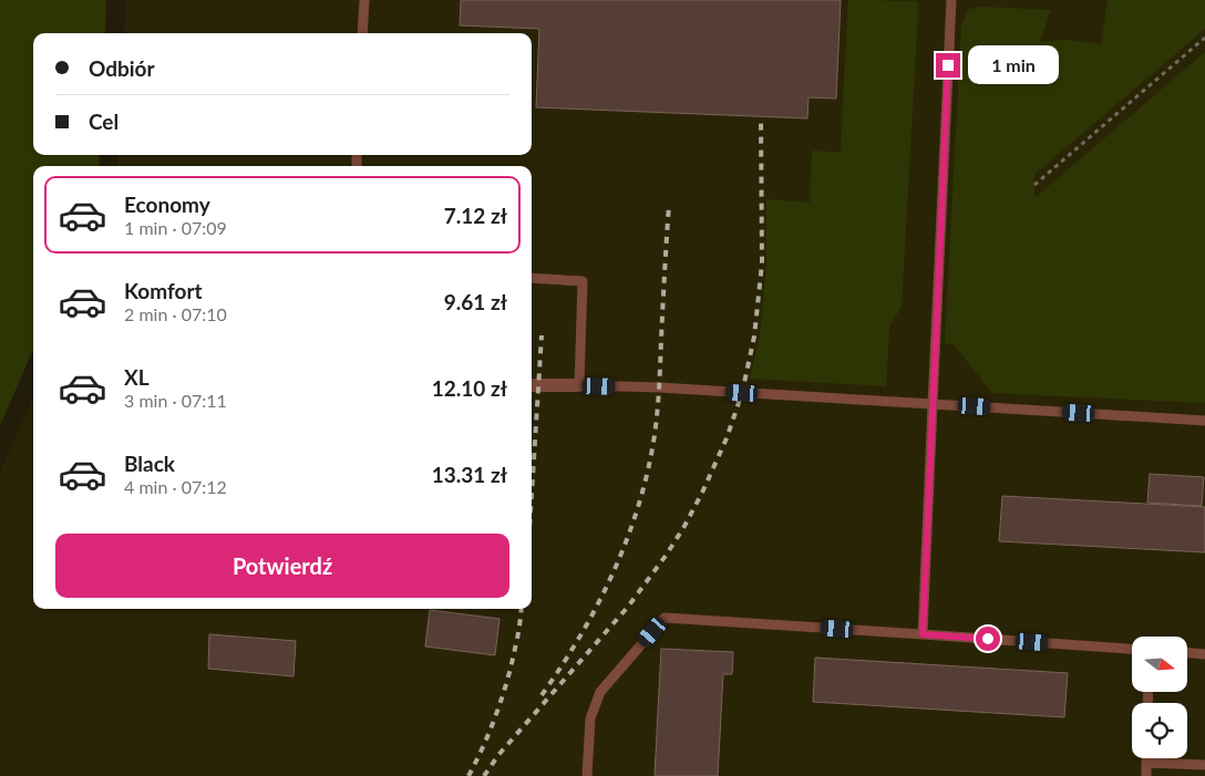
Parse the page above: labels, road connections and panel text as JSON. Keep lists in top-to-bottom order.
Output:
{
  "north": "right",
  "page": {
    "banner": ["Odbiór", "Cel"],
    "bubble": "1 min",
    "list": [
      {
        "name": "Economy",
        "note": "1 min · 07:09",
        "value": "7.12 zł"
      },
      {
        "name": "Komfort",
        "note": "2 min · 07:10",
        "value": "9.61 zł"
      },
      {
        "name": "XL",
        "note": "3 min · 07:11",
        "value": "12.10 zł"
      },
      {
        "name": "Black",
        "note": "4 min · 07:12",
        "value": "13.31 zł"
      }
    ],
    "buttons": "Potwierdź"
  }
}
